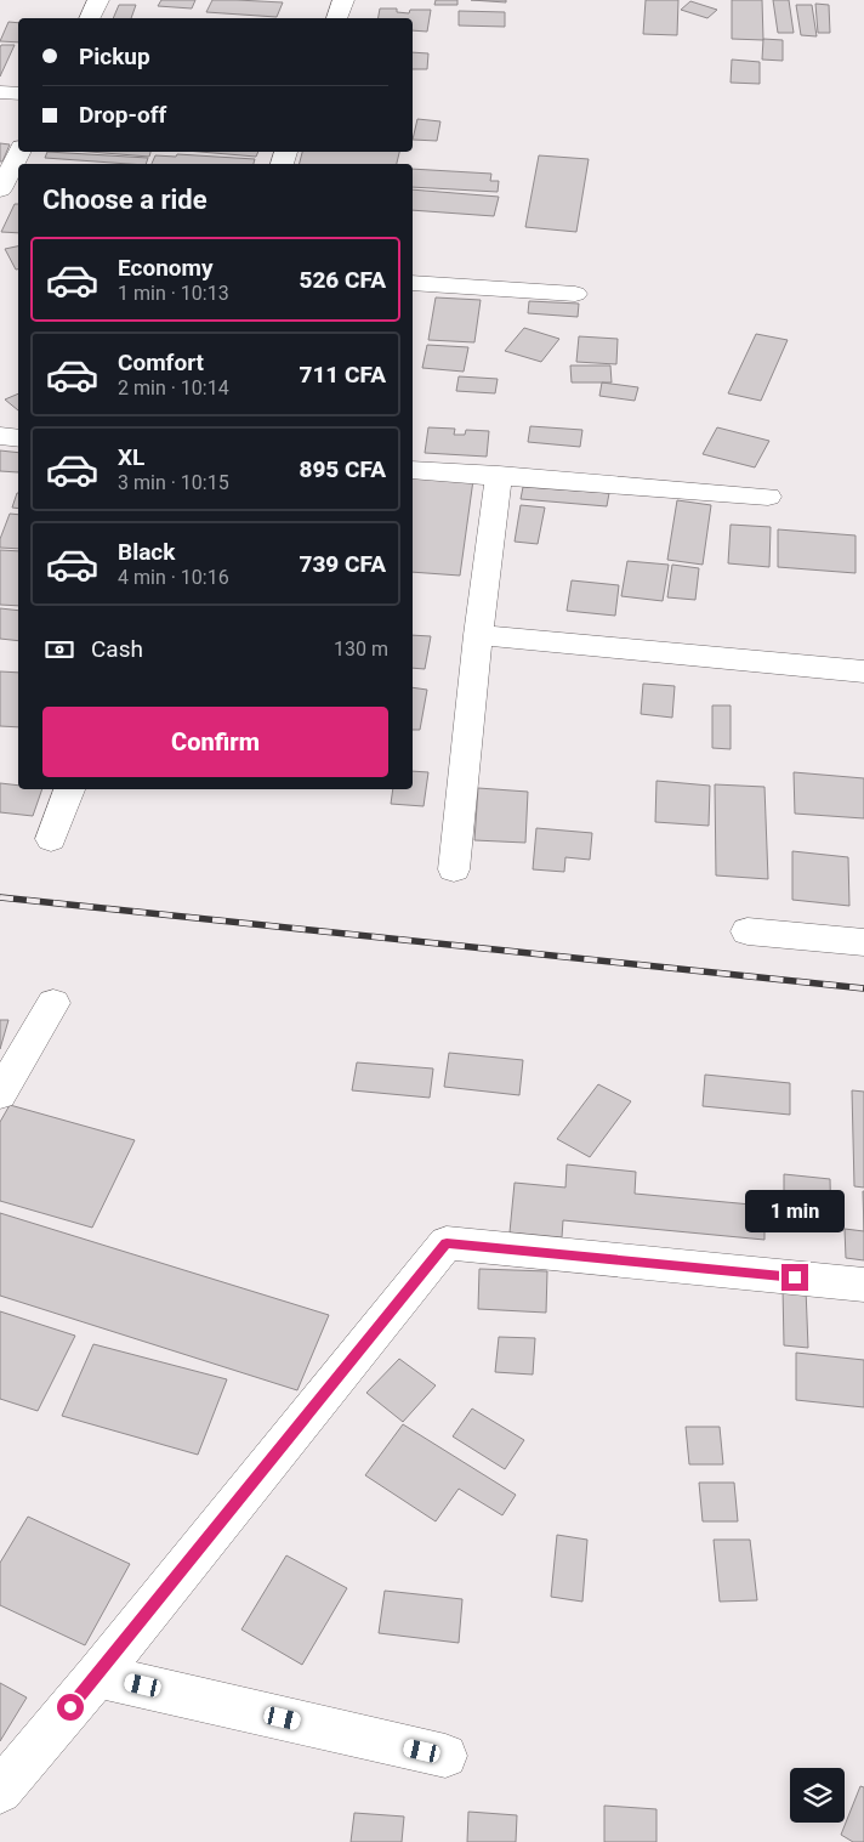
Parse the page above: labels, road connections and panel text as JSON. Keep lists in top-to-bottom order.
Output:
{
  "page": {
    "banner": ["Pickup", "Drop-off"],
    "heading": "Choose a ride",
    "list": [
      {
        "name": "Economy",
        "note": "1 min · 10:13",
        "value": "526 CFA"
      },
      {
        "name": "Comfort",
        "note": "2 min · 10:14",
        "value": "711 CFA"
      },
      {
        "name": "XL",
        "note": "3 min · 10:15",
        "value": "895 CFA"
      },
      {
        "name": "Black",
        "note": "4 min · 10:16",
        "value": "739 CFA"
      }
    ],
    "pay": ["Cash", "130 m"],
    "buttons": "Confirm",
    "bubble": "1 min"
  }
}
